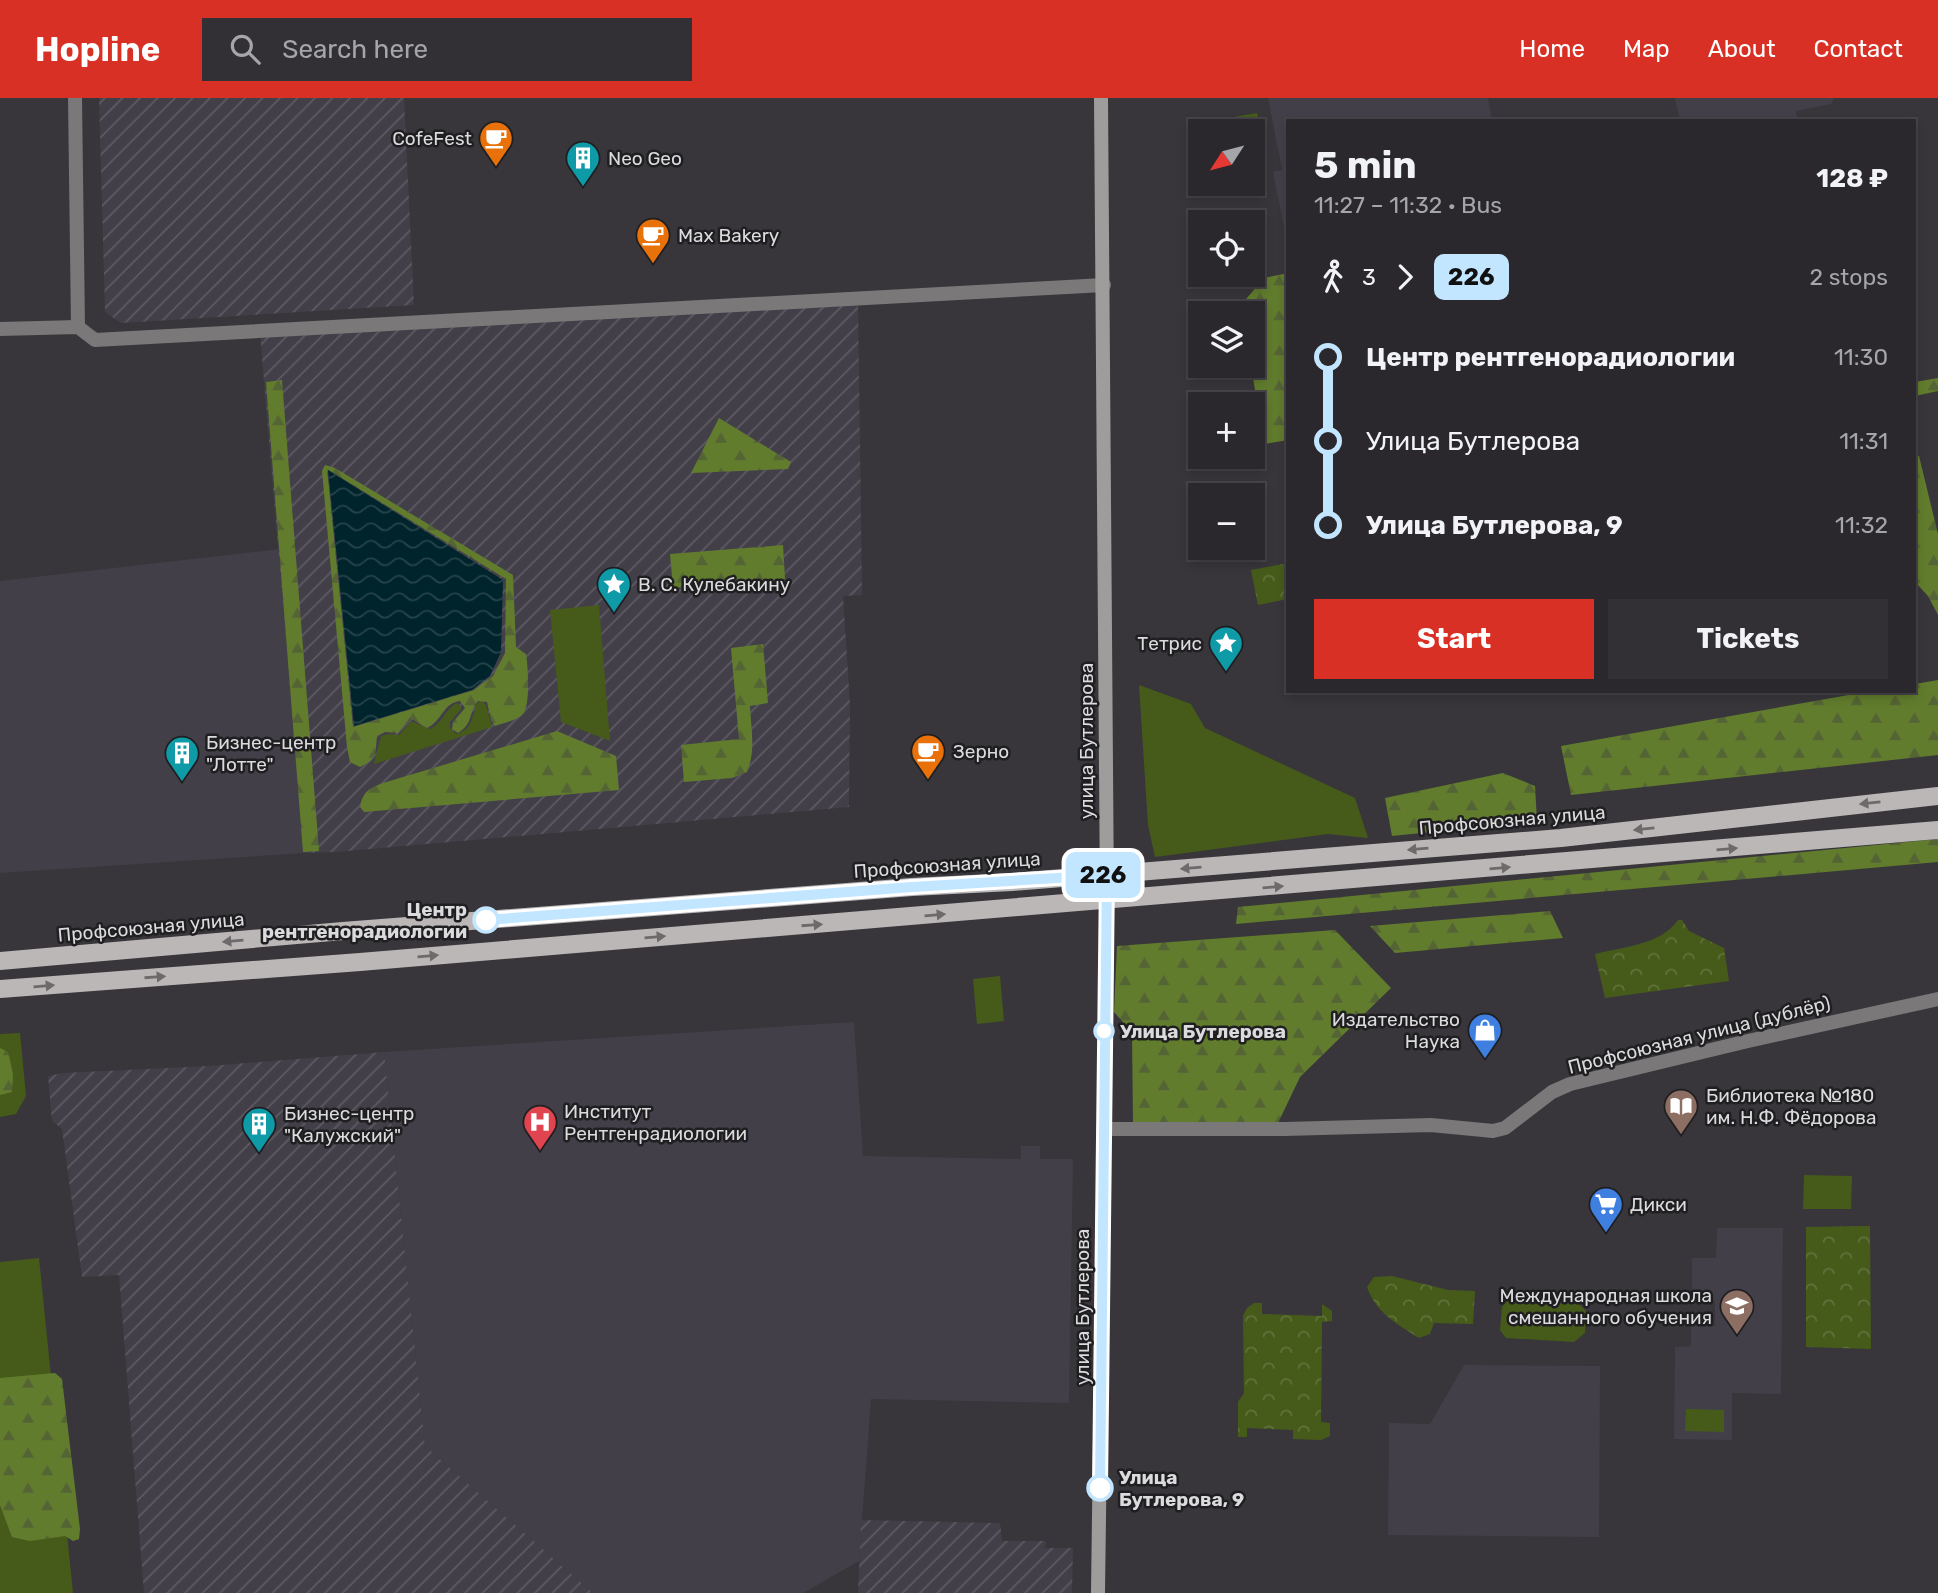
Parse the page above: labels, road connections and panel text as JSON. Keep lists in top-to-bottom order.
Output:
{
  "streets": {
    "main road": ["Профсоюзная улица"],
    "street": ["улица Бутлерова", "Профсоюзная улица (дублёр)"]
  },
  "crossings": [
    ["улица Бутлерова", "Профсоюзная улица"],
    ["улица Бутлерова", "Профсоюзная улица (дублёр)"]
  ],
  "places": {
    "cafe": ["CofeFest", "Max Bakery", "Зерно"],
    "building": ["Neo Geo", "Бизнес-центр \"Лотте\"", "Бизнес-центр \"Калужский\""],
    "place": ["В. С. Кулебакину", "Тетрис"],
    "other": ["Центр рентгенорадиологии", "Улица Бутлерова", "Улица Бутлерова, 9"],
    "shop": ["Издательство Наука"],
    "library": ["Библиотека №180 им. Н.Ф. Фёдорова"],
    "hospital": ["Институт Рентгенрадиологии"],
    "supermarket": ["Дикси"],
    "school or university": ["Международная школа смешанного обучения"]
  },
  "lines": ["bus line 226"],
  "north": "bottom left",
  "page": {
    "header": "Hopline",
    "search": "Search here",
    "nav": [
      "Home",
      "Map",
      "About",
      "Contact"
    ],
    "on_map": "226",
    "map_buttons": ["+", "−"],
    "heading": ["5 min", "11:27 – 11:32 · Bus", "128 ₽"],
    "legs": ["3", "226", "2 stops"],
    "list": [
      {
        "name": "Центр рентгенорадиологии",
        "value": "11:30"
      },
      {
        "name": "Улица Бутлерова",
        "value": "11:31"
      },
      {
        "name": "Улица Бутлерова, 9",
        "value": "11:32"
      }
    ],
    "buttons": ["Start", "Tickets"]
  }
}
